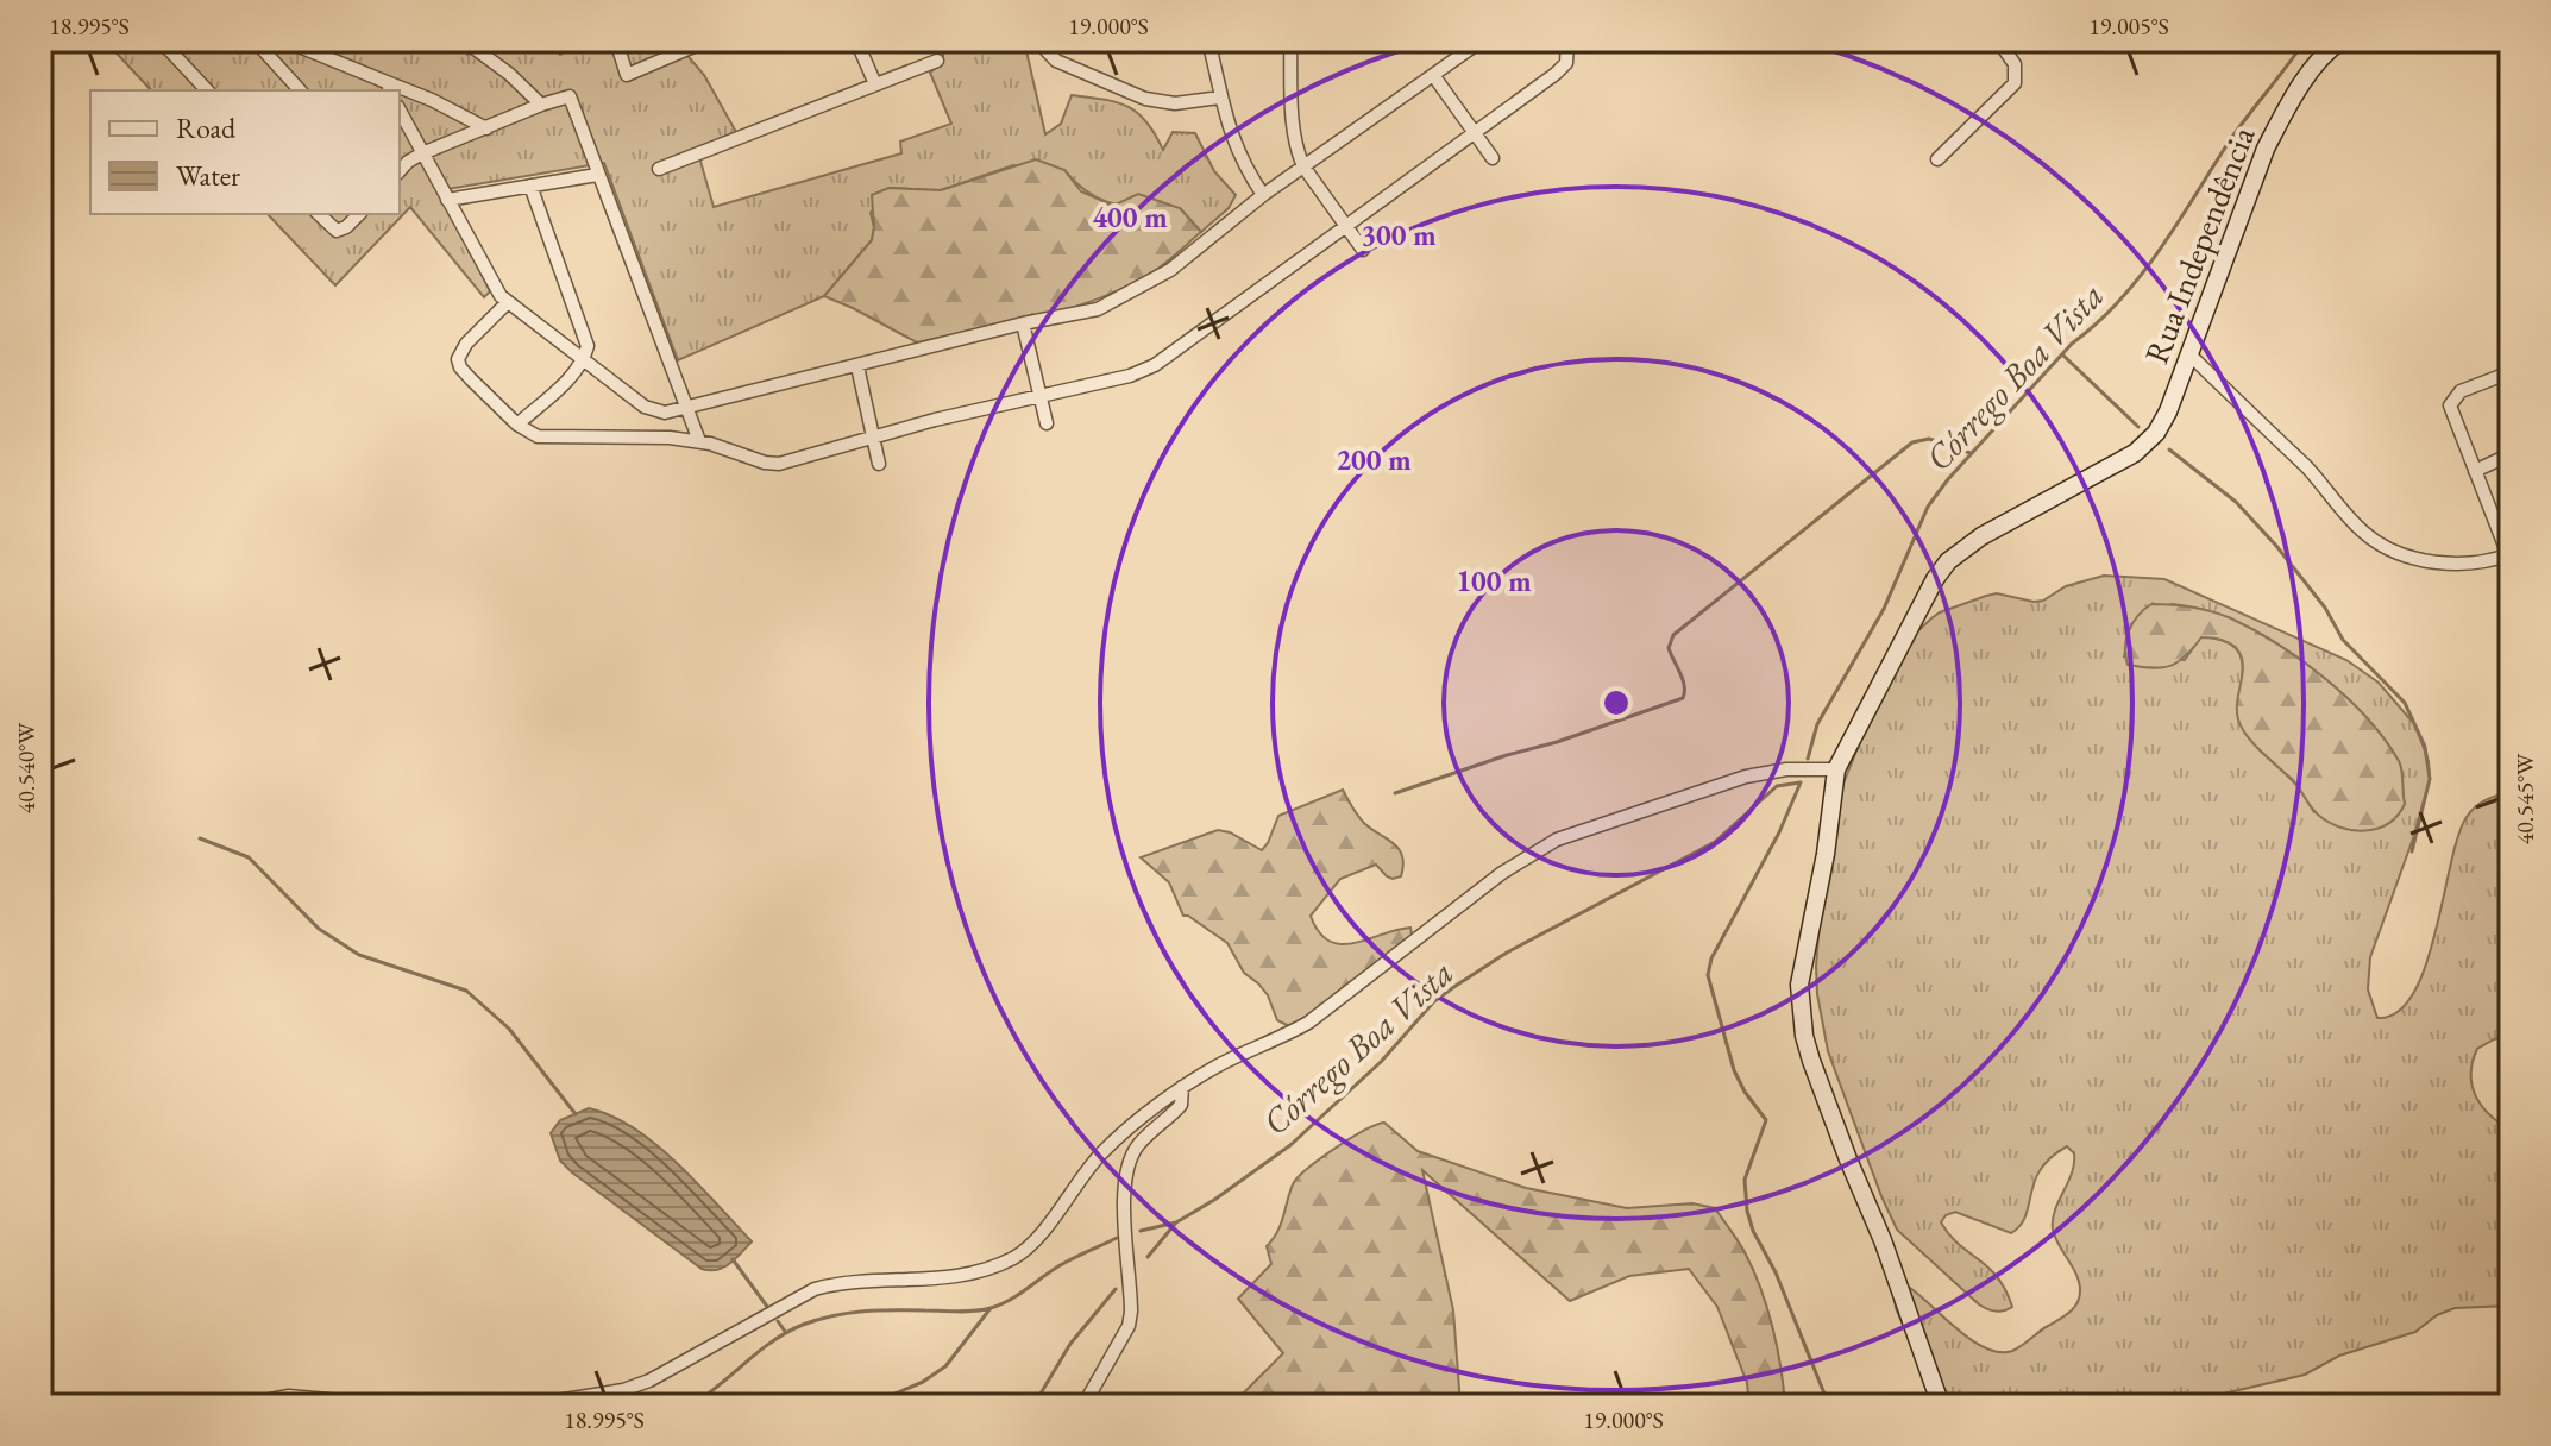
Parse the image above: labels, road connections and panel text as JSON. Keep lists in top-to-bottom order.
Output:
{
  "streets": {
    "street": ["Rua Independência"]
  },
  "water": ["Córrego Boa Vista"],
  "legend": ["Road", "Water"],
  "coordinates": [
    "18.995°S",
    "19.000°S",
    "19.005°S",
    "40.540°W",
    "40.545°W"
  ],
  "rings": [
    "400 m",
    "300 m",
    "200 m",
    "100 m"
  ]
}
